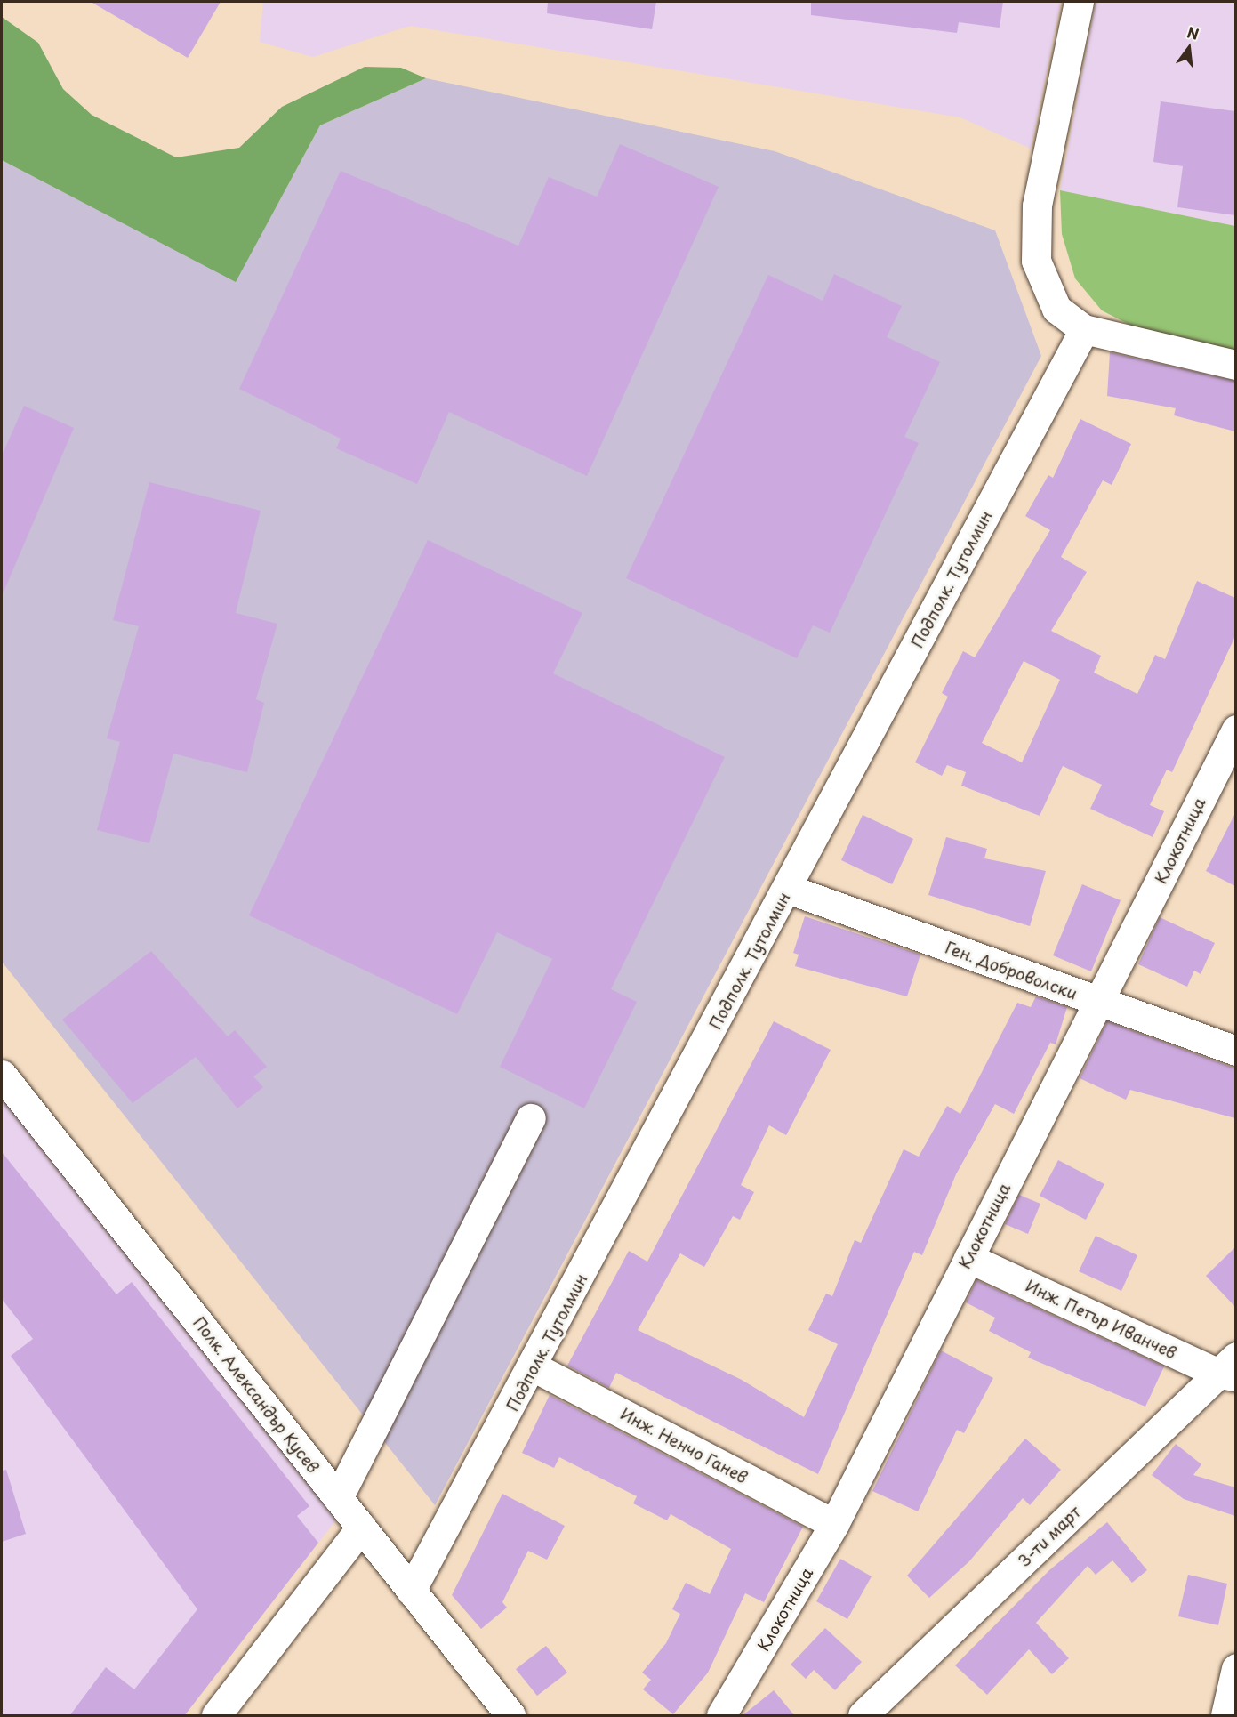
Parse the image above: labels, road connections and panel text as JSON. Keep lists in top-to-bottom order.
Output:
{
  "streets": {
    "street": [
      "Подполк. Тутолмин",
      "Клокотница",
      "Ген. Доброволски",
      "Инж. Петър Иванчев",
      "Полк. Александър Кусев",
      "Инж. Ненчо Ганев",
      "3-ти март"
    ]
  },
  "crossings": [
    ["Подполк. Тутолмин", "Ген. Доброволски"],
    ["Подполк. Тутолмин", "Полк. Александър Кусев"],
    ["Подполк. Тутолмин", "Инж. Ненчо Ганев"],
    ["Клокотница", "Ген. Доброволски"],
    ["Клокотница", "Инж. Петър Иванчев"],
    ["Клокотница", "Инж. Ненчо Ганев"],
    ["Инж. Петър Иванчев", "3-ти март"]
  ],
  "north": "top"
}
